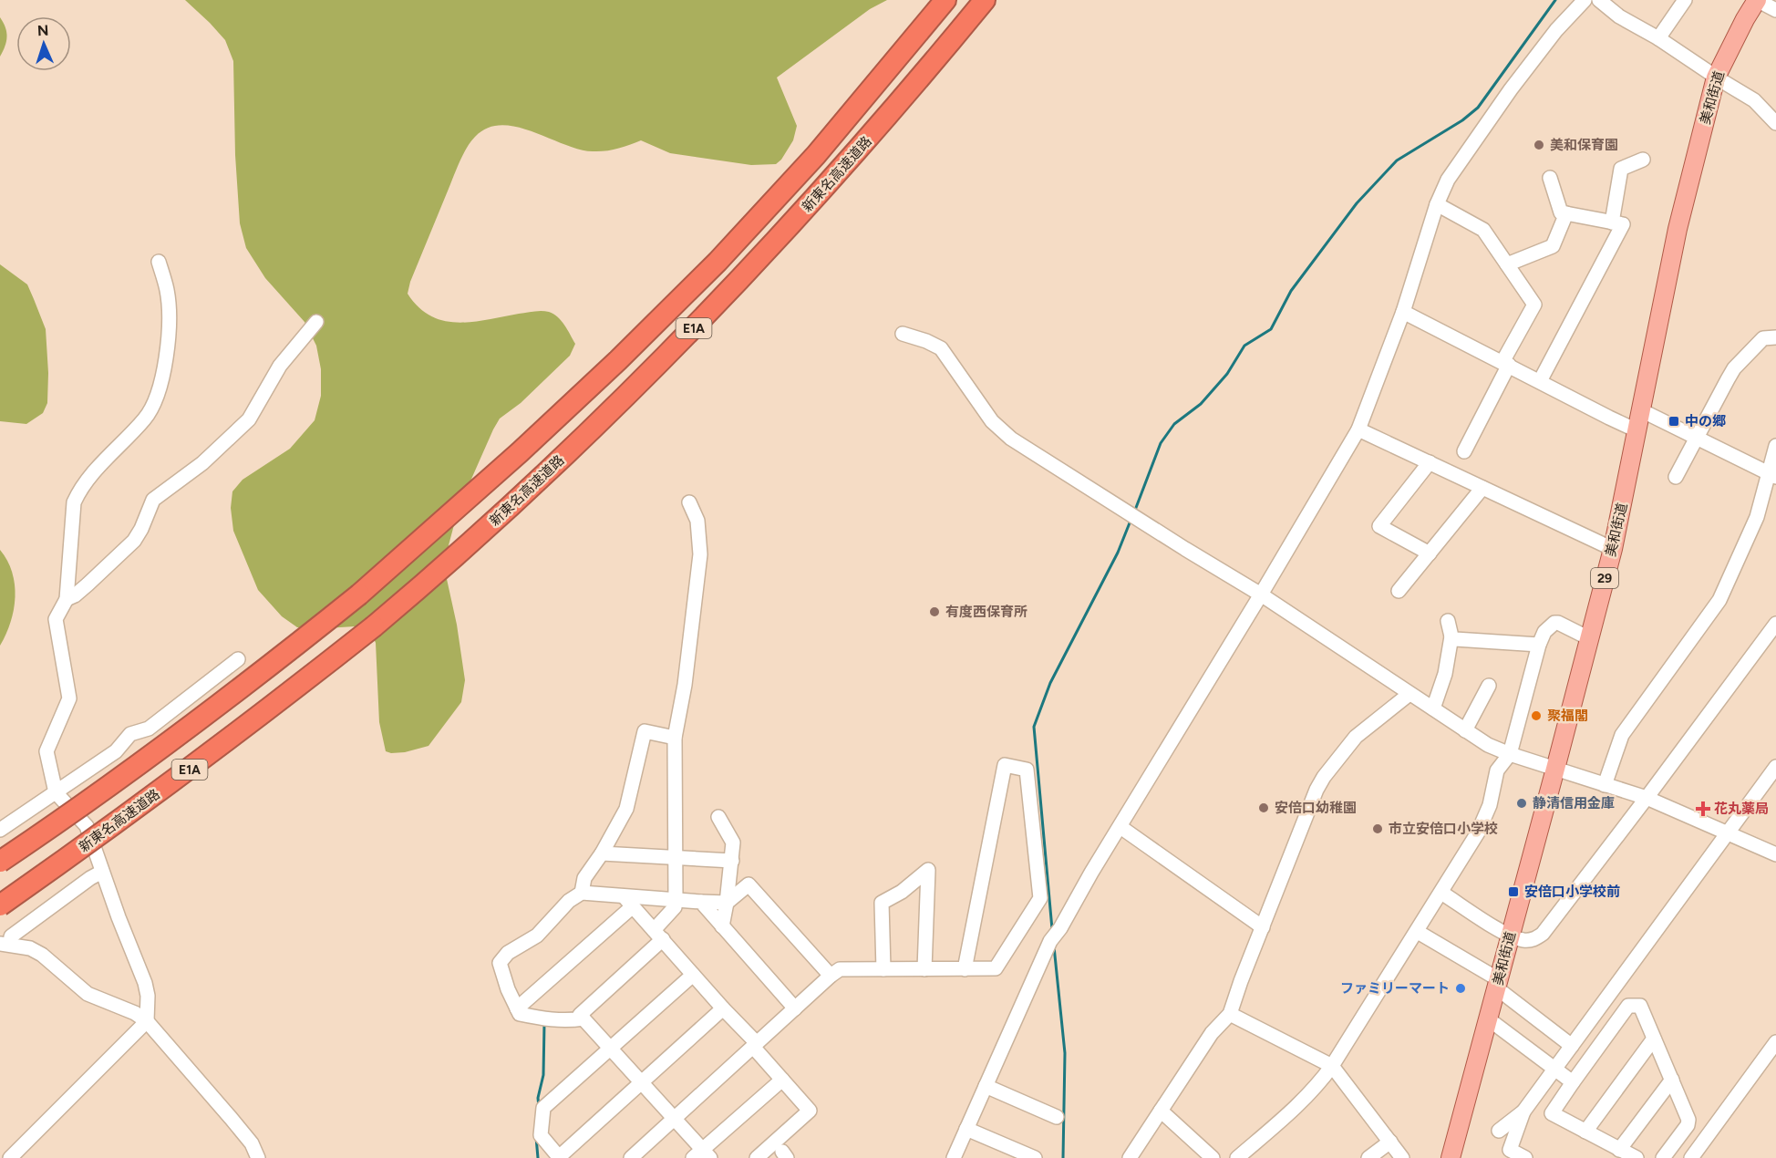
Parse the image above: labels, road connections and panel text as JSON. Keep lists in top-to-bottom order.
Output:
{
  "streets": {
    "highway": ["新東名高速道路", "E1A"],
    "main road": ["美和街道", "29"]
  },
  "places": {
    "other": [
      "美和保育園",
      "有度西保育所",
      "聚福閣",
      "静清信用金庫",
      "安倍口幼稚園",
      "市立安倍口小学校",
      "ファミリーマート"
    ],
    "transit": ["中の郷", "安倍口小学校前"],
    "health": ["花丸薬局"]
  },
  "north": "top"
}
